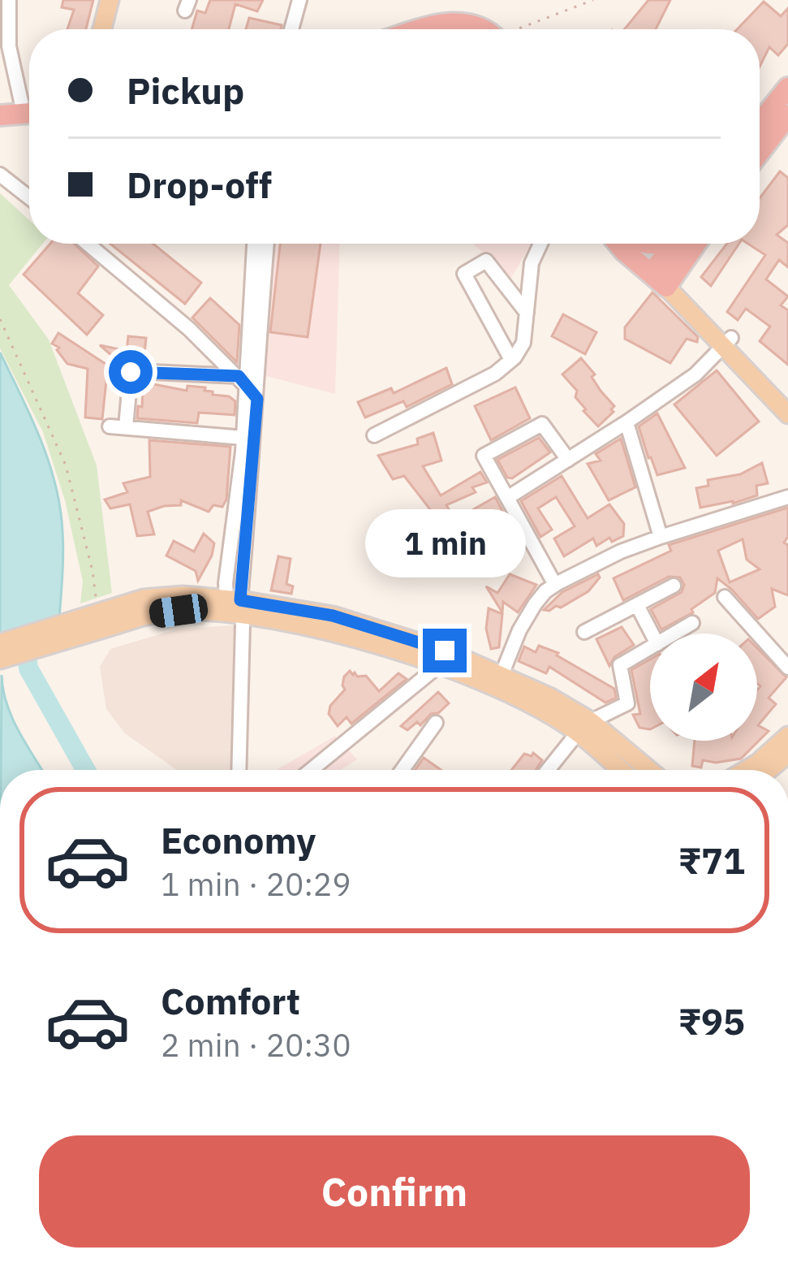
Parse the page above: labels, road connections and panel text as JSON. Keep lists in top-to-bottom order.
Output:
{
  "north": "top right",
  "page": {
    "banner": ["Pickup", "Drop-off"],
    "bubble": "1 min",
    "list": [
      {
        "name": "Economy",
        "note": "1 min · 20:29",
        "value": "₹71"
      },
      {
        "name": "Comfort",
        "note": "2 min · 20:30",
        "value": "₹95"
      }
    ],
    "buttons": "Confirm"
  }
}
